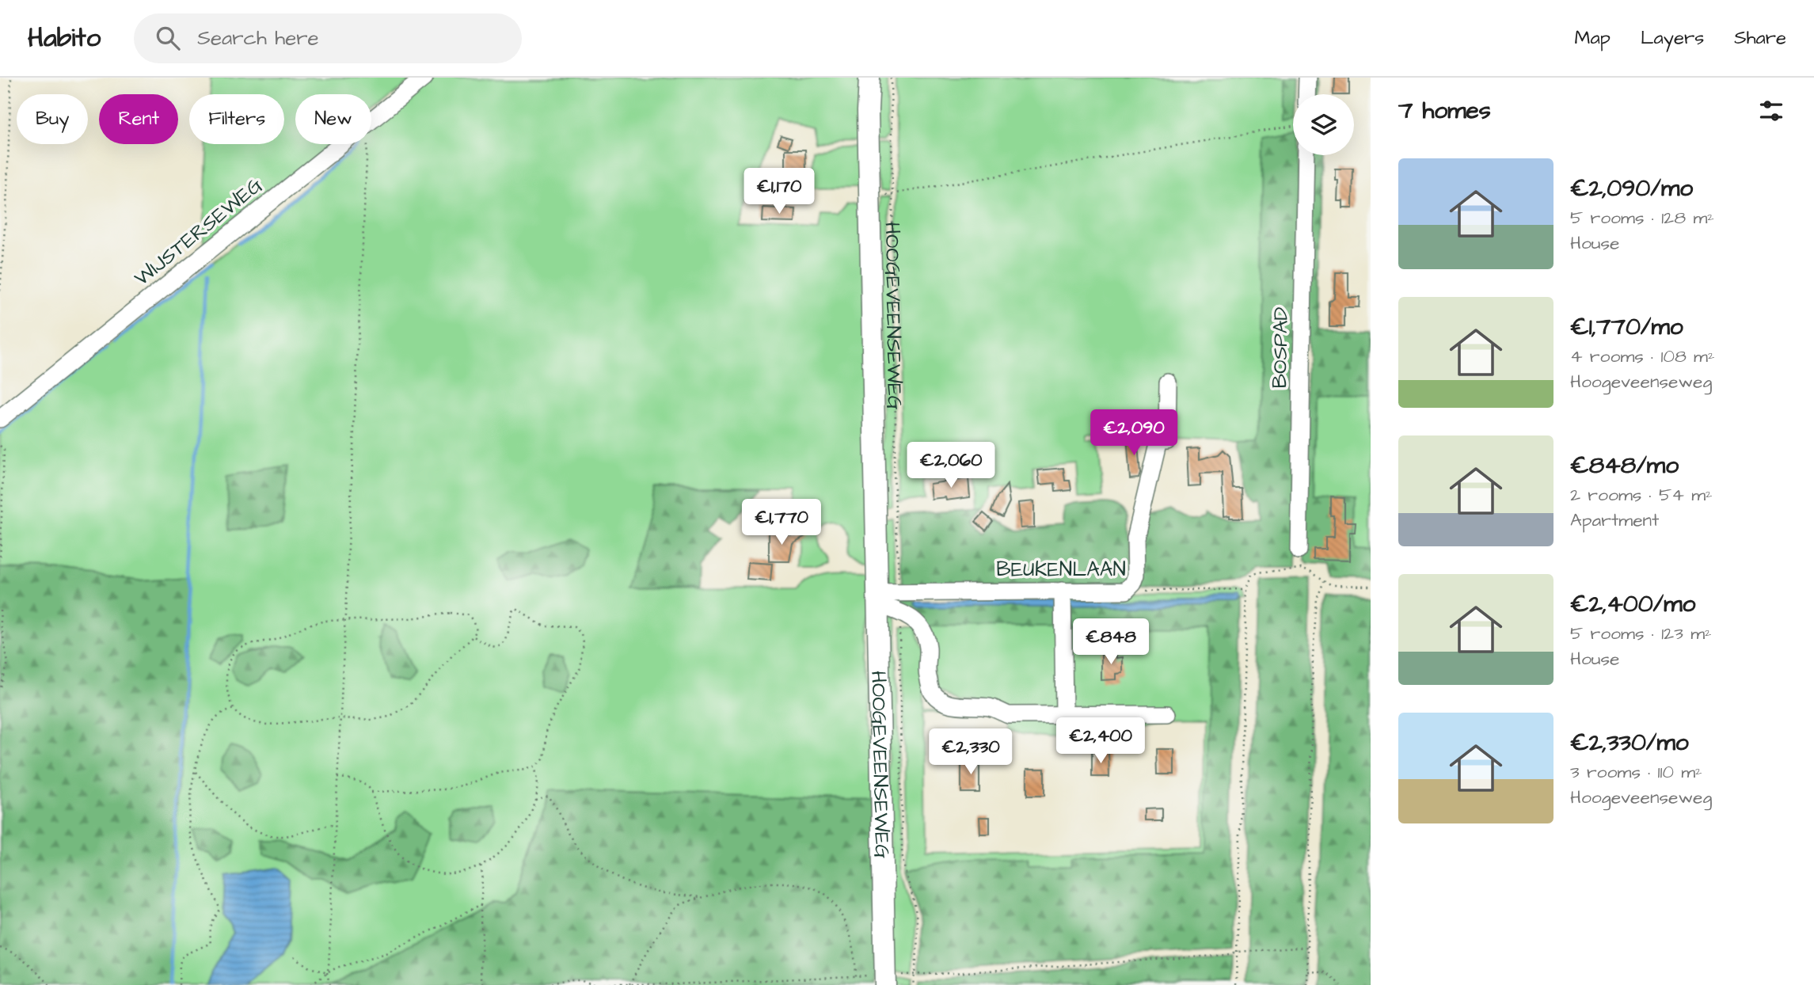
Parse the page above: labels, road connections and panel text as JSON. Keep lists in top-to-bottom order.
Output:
{
  "streets": {
    "main road": ["HOOGEVEENSEWEG"],
    "street": ["WIJSTERSEWEG", "BOSPAD", "BEUKENLAAN"]
  },
  "crossings": [
    ["HOOGEVEENSEWEG", "BEUKENLAAN"]
  ],
  "page": {
    "header": "Habito",
    "search": "Search here",
    "nav": ["Map", "Layers", "Share"],
    "heading": "7 homes",
    "chip": [
      "Buy",
      "Rent",
      "Filters",
      "New"
    ],
    "list": [
      {
        "name": "€2,090/mo",
        "note": "5 rooms · 128 m² · House"
      },
      {
        "name": "€1,770/mo",
        "note": "4 rooms · 108 m² · Hoogeveenseweg"
      },
      {
        "name": "€848/mo",
        "note": "2 rooms · 54 m² · Apartment"
      },
      {
        "name": "€2,400/mo",
        "note": "5 rooms · 123 m² · House"
      },
      {
        "name": "€2,330/mo",
        "note": "3 rooms · 110 m² · Hoogeveenseweg"
      }
    ],
    "price": [
      "€1,170",
      "€2,090",
      "€2,060",
      "€1,770",
      "€848",
      "€2,400",
      "€2,330"
    ]
  }
}
